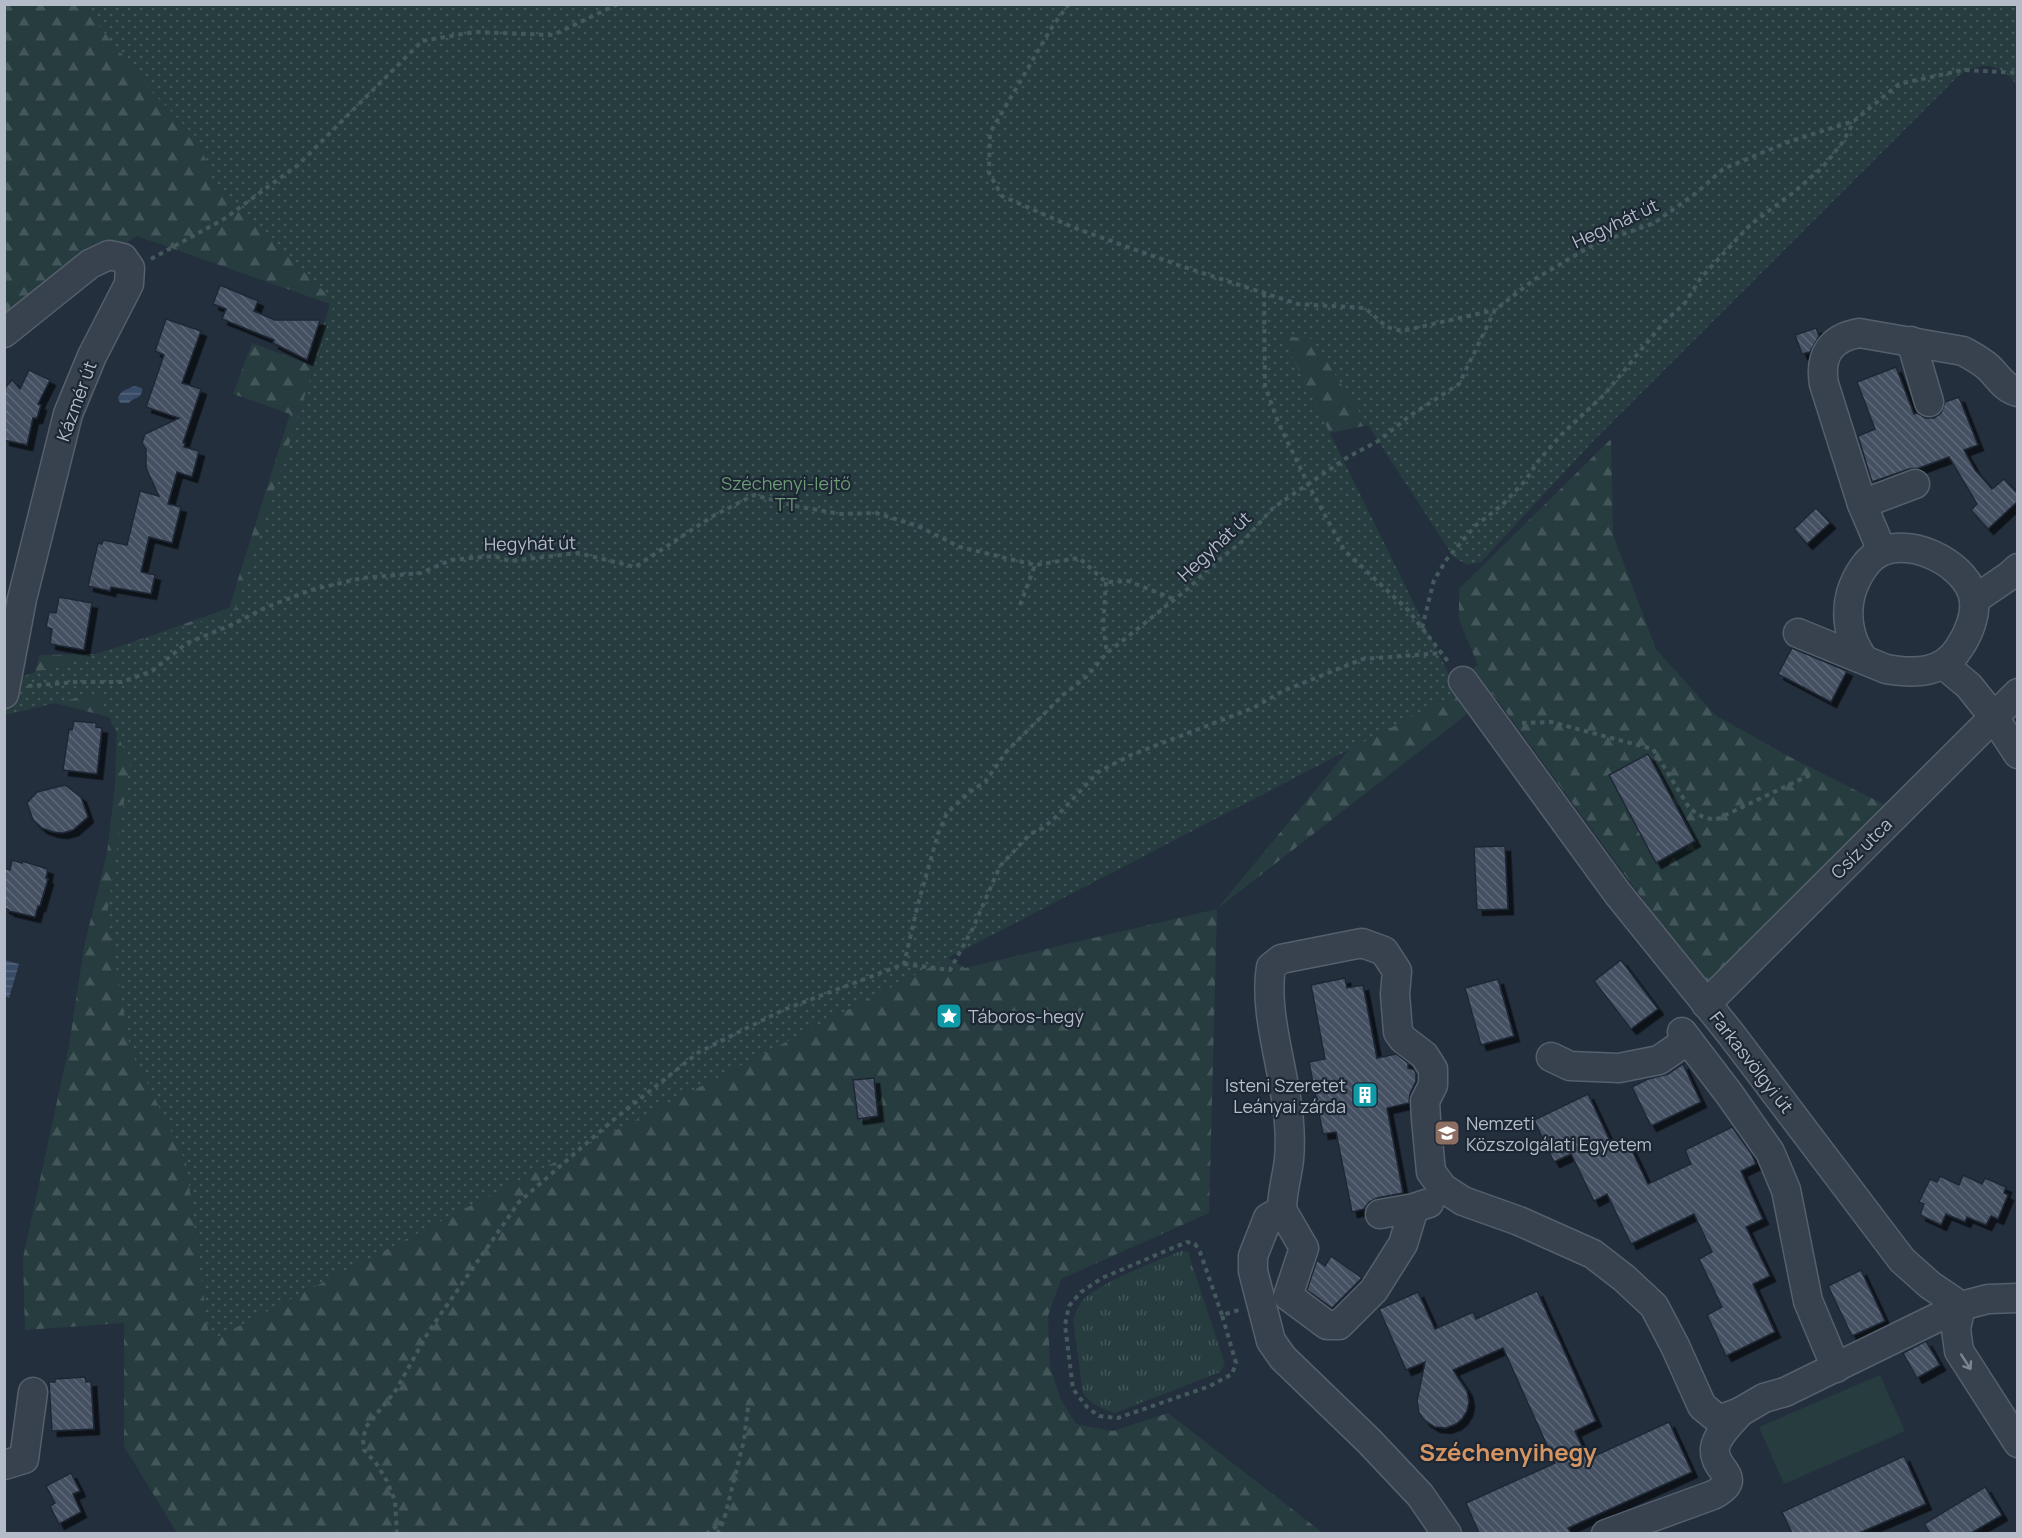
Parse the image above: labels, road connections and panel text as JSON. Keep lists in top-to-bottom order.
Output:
{
  "streets": {
    "street": ["Kázmér út", "Csíz utca", "Farkasvölgyi út"],
    "path": ["Hegyhát út"]
  },
  "crossings": [
    ["Hegyhát út", "Kázmér út"],
    ["Csíz utca", "Farkasvölgyi út"]
  ],
  "districts": ["Széchenyihegy"],
  "parks": ["Széchenyi-lejtő TT"],
  "places": {
    "place": ["Táboros-hegy"],
    "building": ["Isteni Szeretet Leányai zárda"],
    "school or university": ["Nemzeti Közszolgálati Egyetem"]
  }
}
